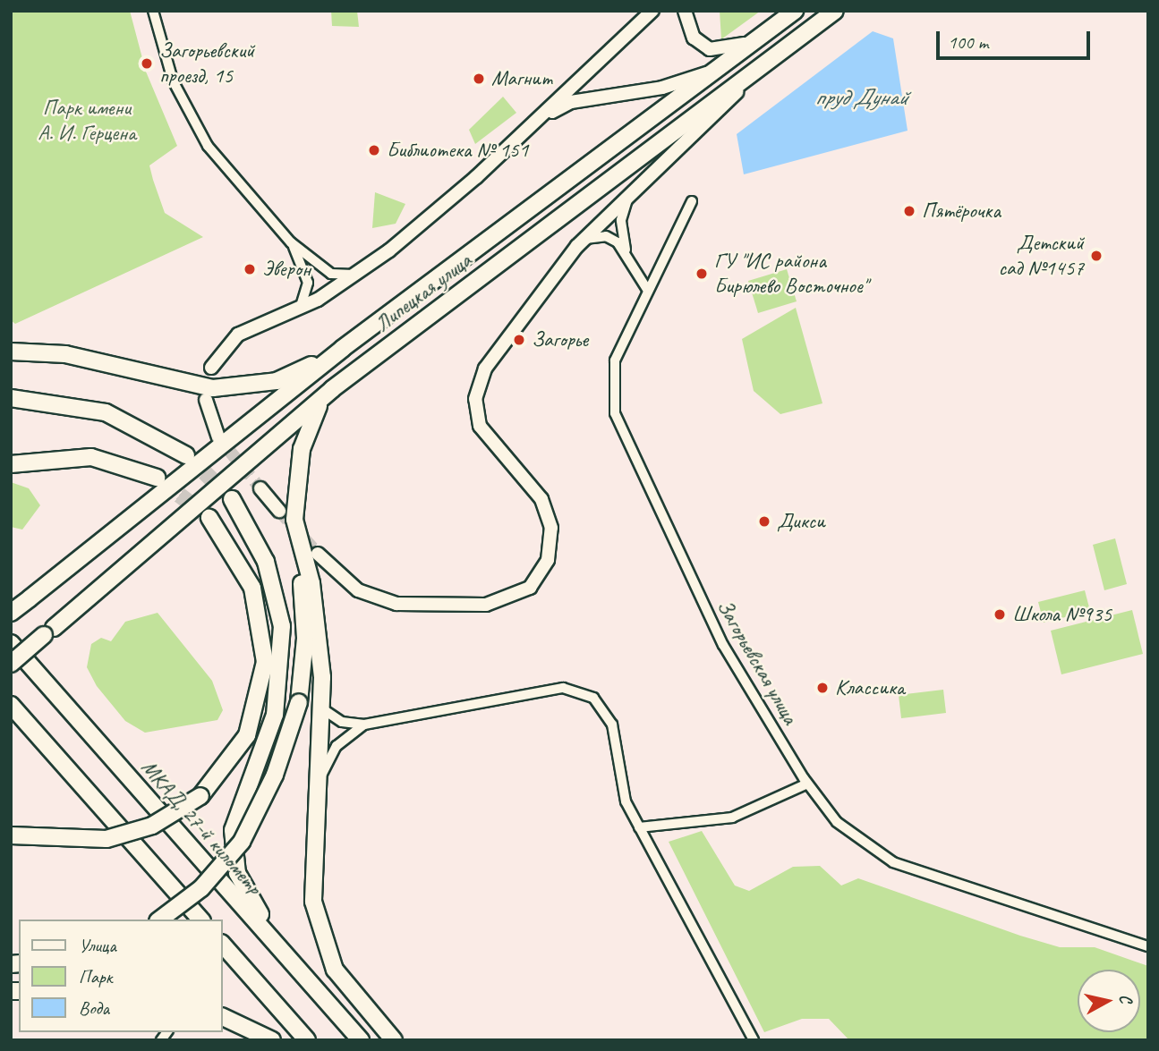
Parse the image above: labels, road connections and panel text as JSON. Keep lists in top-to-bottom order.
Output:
{
  "streets": {
    "main road": ["Липецкая улица", "МКАД, 27-й километр"],
    "street": ["Загорьевская улица"]
  },
  "water": ["пруд Дунай"],
  "parks": ["Парк имени А. И. Герцена"],
  "places": [
    "Загорьевский проезд, 15",
    "Магнит",
    "Библиотека № 151",
    "Пятёрочка",
    "Детский сад №1457",
    "Эверон",
    "ГУ \"ИС района Бирюлево Восточное\"",
    "Загорье",
    "Дикси",
    "Школа №935",
    "Классика"
  ],
  "legend": ["Улица", "Парк", "Вода"],
  "scale_bar": "100 m",
  "north": "right"
}
